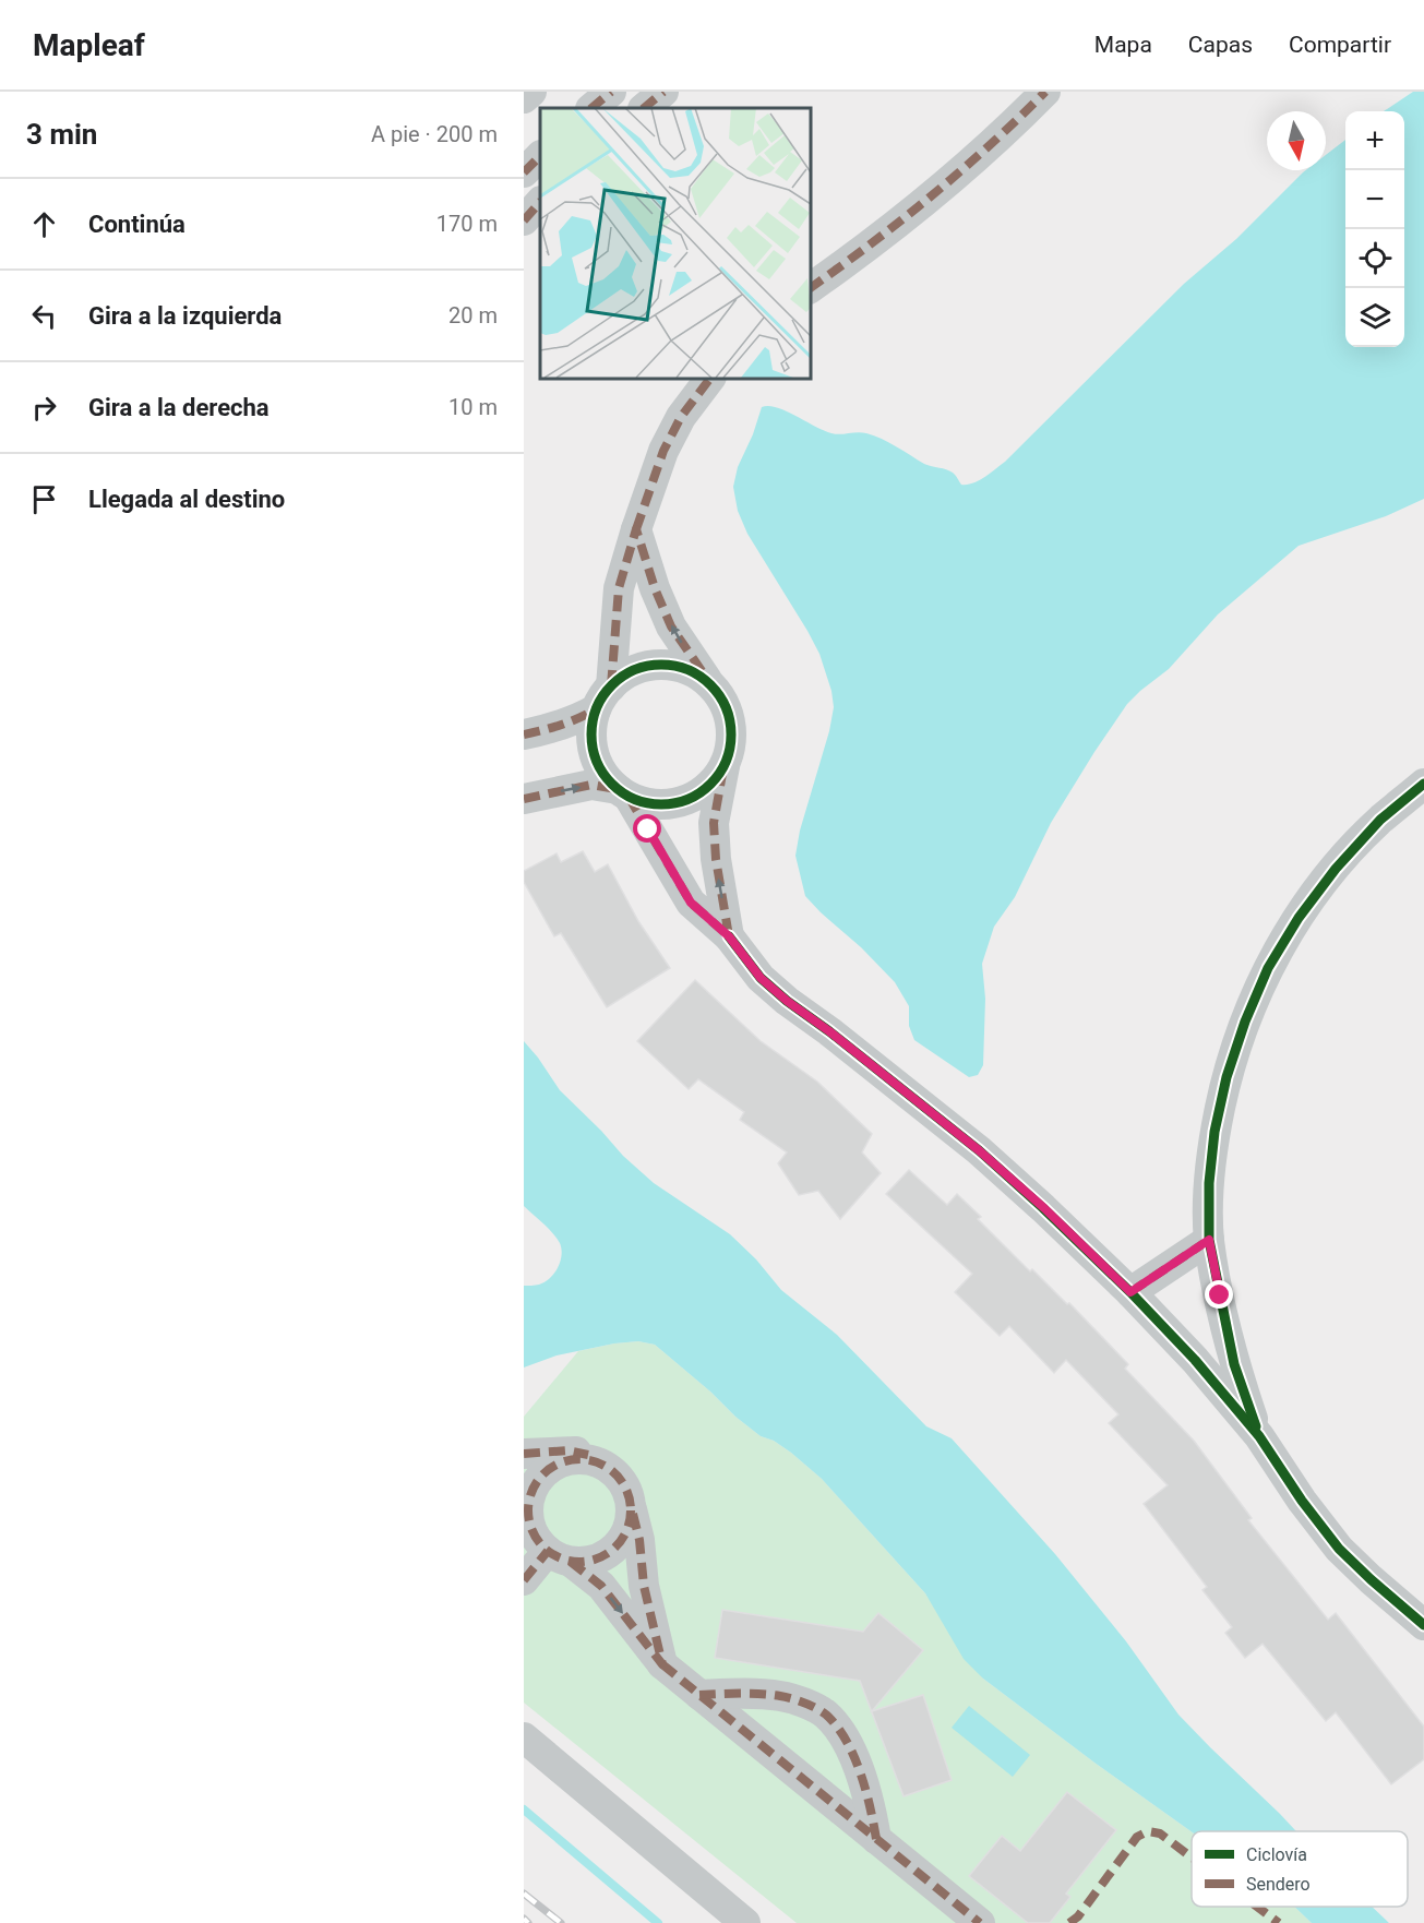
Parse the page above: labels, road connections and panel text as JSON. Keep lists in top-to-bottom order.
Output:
{
  "legend": ["Ciclovía", "Sendero"],
  "north": "bottom",
  "page": {
    "header": "Mapleaf",
    "nav": ["Mapa", "Capas", "Compartir"],
    "heading": ["3 min", "A pie · 200 m"],
    "map_buttons": ["+", "−"],
    "list": [
      ["Continúa", "170 m"],
      ["Gira a la izquierda", "20 m"],
      ["Gira a la derecha", "10 m"],
      "Llegada al destino"
    ]
  }
}
